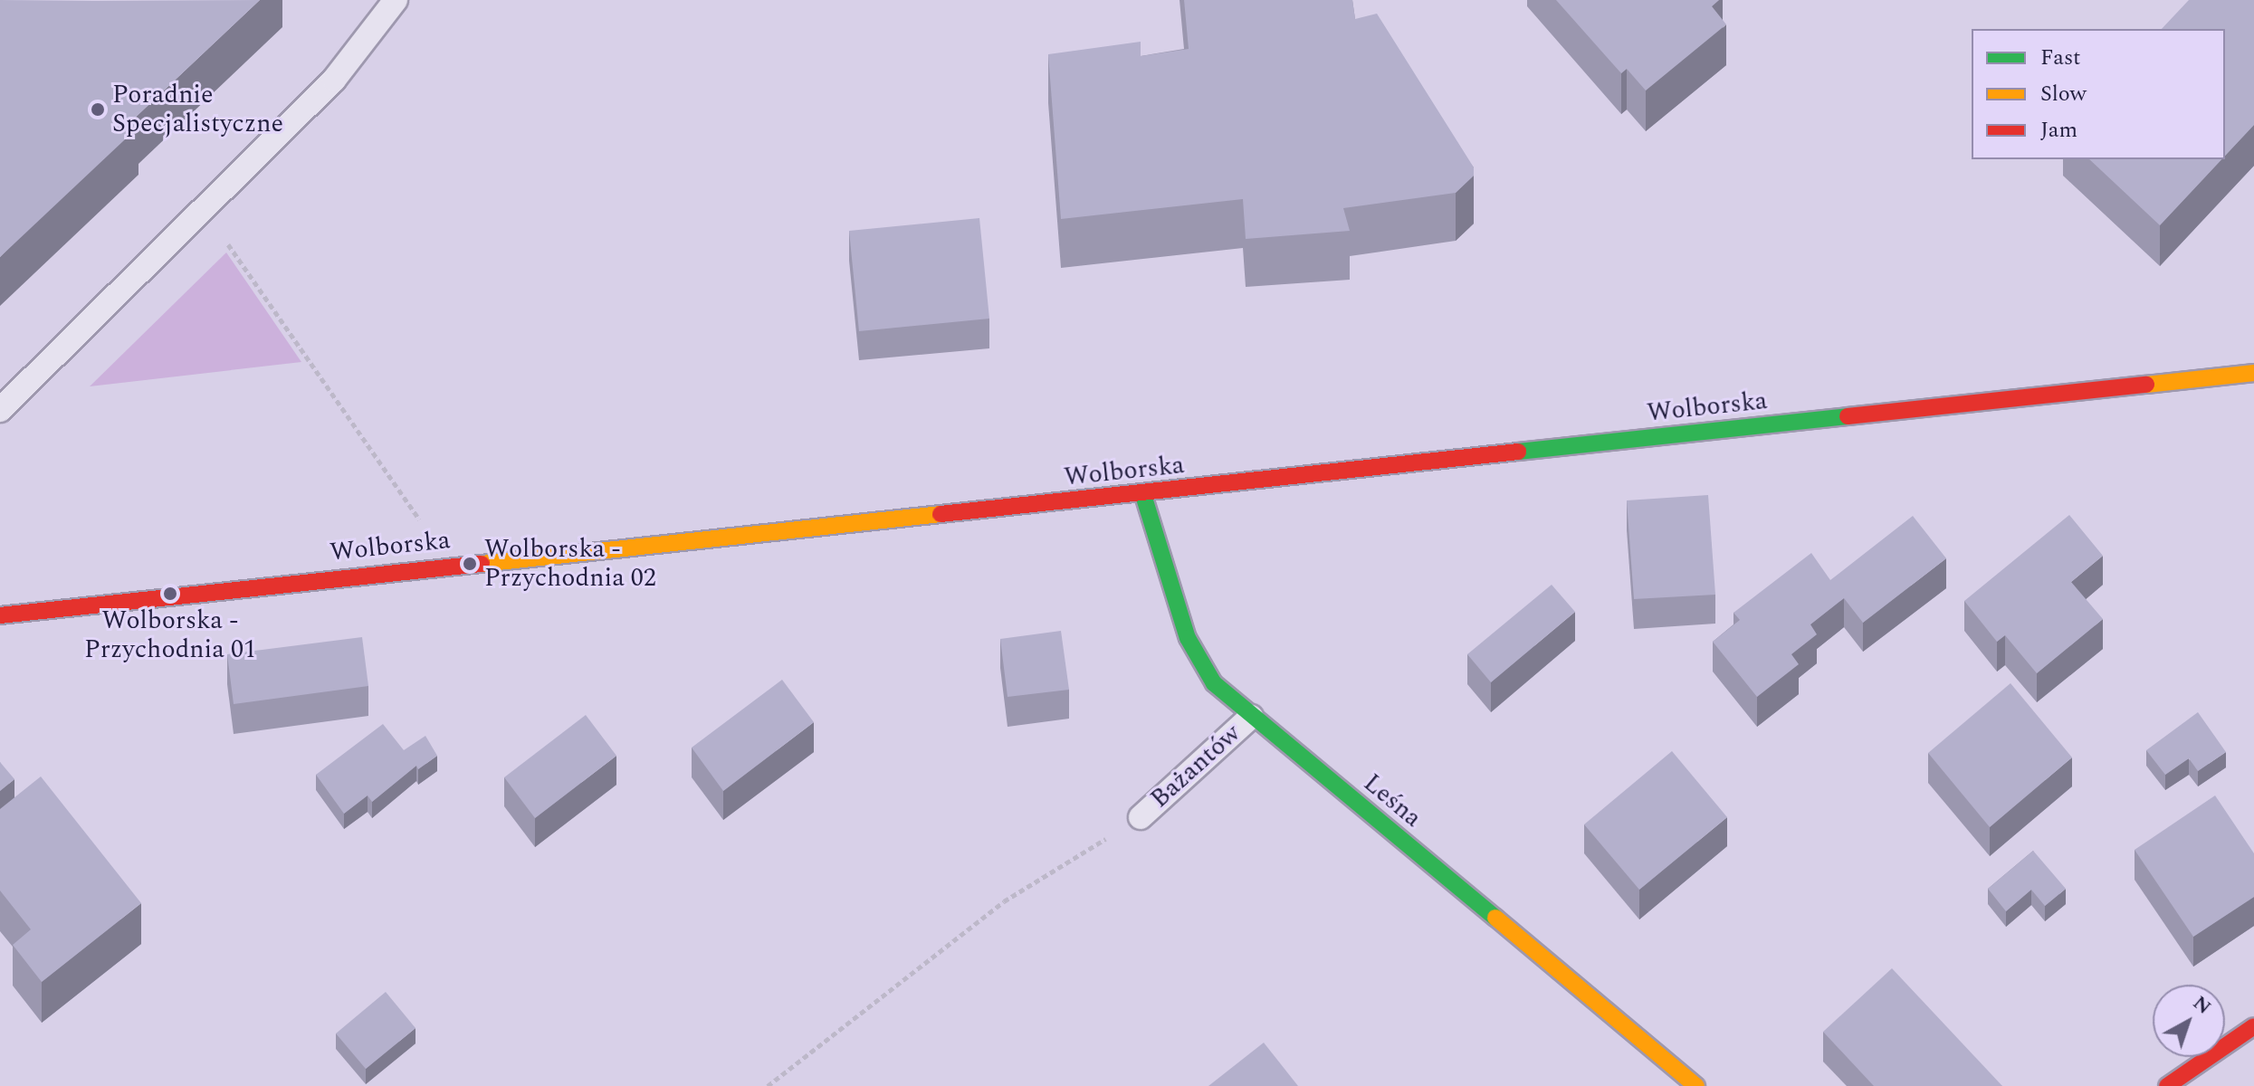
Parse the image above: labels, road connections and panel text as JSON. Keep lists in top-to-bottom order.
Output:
{
  "streets": {
    "main road": ["Wolborska", "Leśna"],
    "lane": ["Bażantów"]
  },
  "crossings": [
    ["Wolborska", "Leśna"],
    ["Bażantów", "Leśna"]
  ],
  "places": ["Poradnie Specjalistyczne", "Wolborska - Przychodnia 02", "Wolborska - Przychodnia 01"],
  "legend": ["Fast", "Slow", "Jam"],
  "north": "top right"
}
